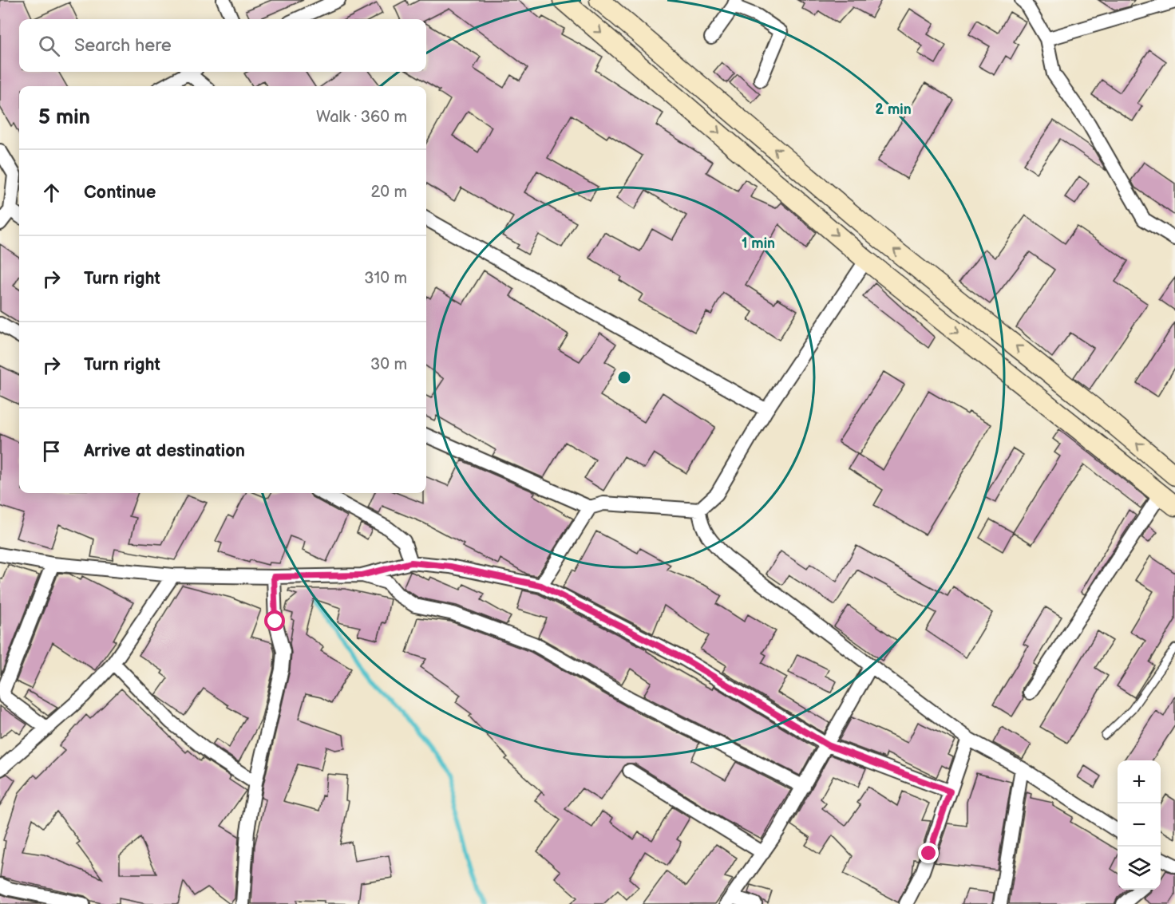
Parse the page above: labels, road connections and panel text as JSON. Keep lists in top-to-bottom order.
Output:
{
  "page": {
    "search": "Search here",
    "heading": ["5 min", "Walk · 360 m"],
    "list": [
      ["Continue", "20 m"],
      ["Turn right", "310 m"],
      ["Turn right", "30 m"],
      "Arrive at destination"
    ],
    "map_buttons": ["+", "−"]
  },
  "rings": ["2 min", "1 min"]
}
